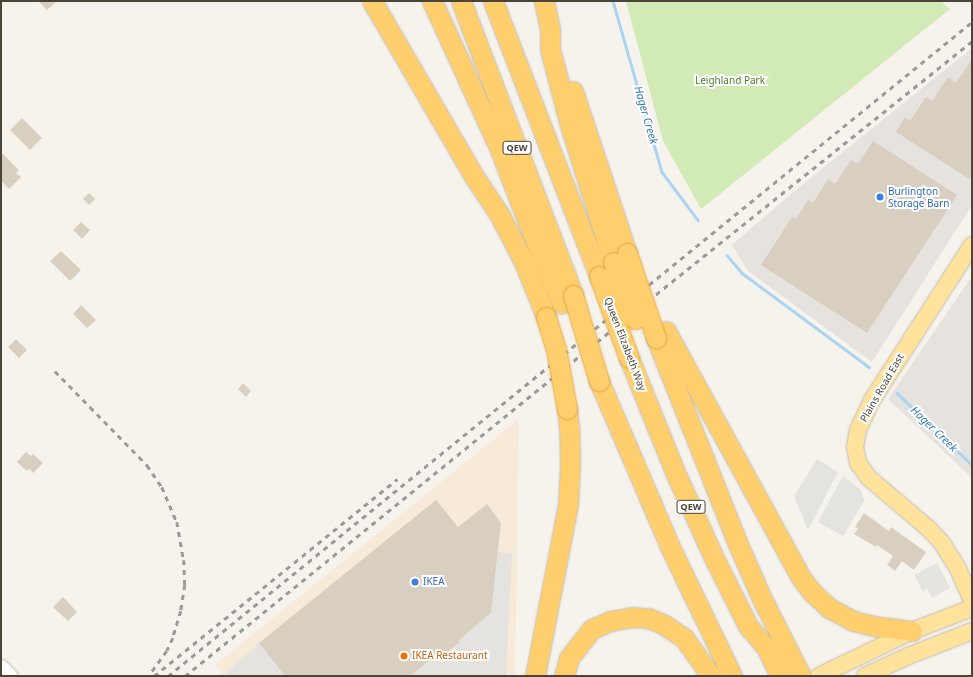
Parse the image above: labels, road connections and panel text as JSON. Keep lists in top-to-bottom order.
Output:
{
  "streets": {
    "highway": ["QEW", "Queen Elizabeth Way"],
    "main road": ["Plains Road East"]
  },
  "water": ["Hager Creek"],
  "parks": ["Leighland Park"],
  "places": ["Burlington Storage Barn", "IKEA", "IKEA Restaurant"]
}
